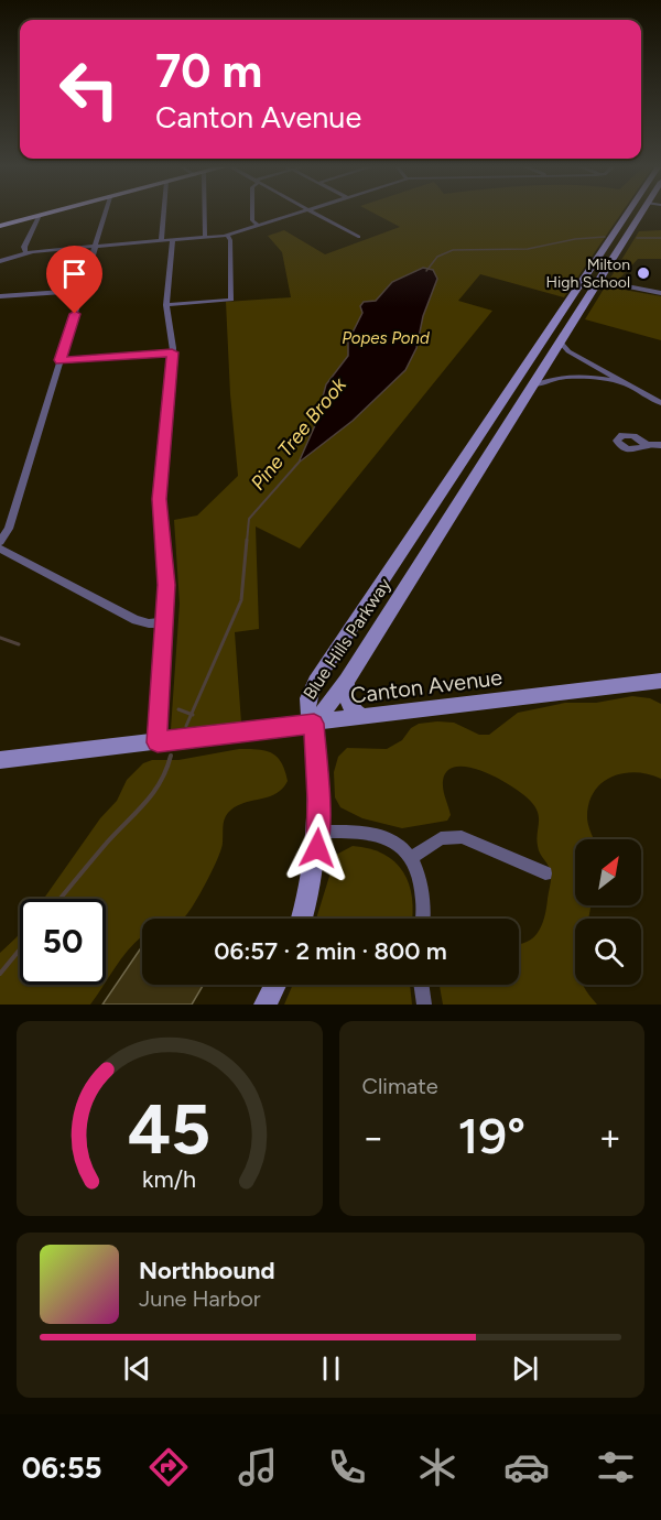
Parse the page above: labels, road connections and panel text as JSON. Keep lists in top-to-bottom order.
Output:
{
  "streets": {
    "main road": ["Blue Hills Parkway", "Canton Avenue"]
  },
  "crossings": [
    ["Blue Hills Parkway", "Canton Avenue"]
  ],
  "water": ["Popes Pond", "Pine Tree Brook"],
  "places": ["Milton High School"],
  "north": "top right",
  "page": {
    "turn": ["70 m", "Canton Avenue"],
    "limit": "50",
    "trip": "06:57 · 2 min · 800 m",
    "tile": "Climate",
    "heat": ["−", "19°", "+"],
    "song": ["Northbound", "June Harbor"],
    "tabs": "06:55",
    "gauge": ["45", "km/h"]
  }
}
